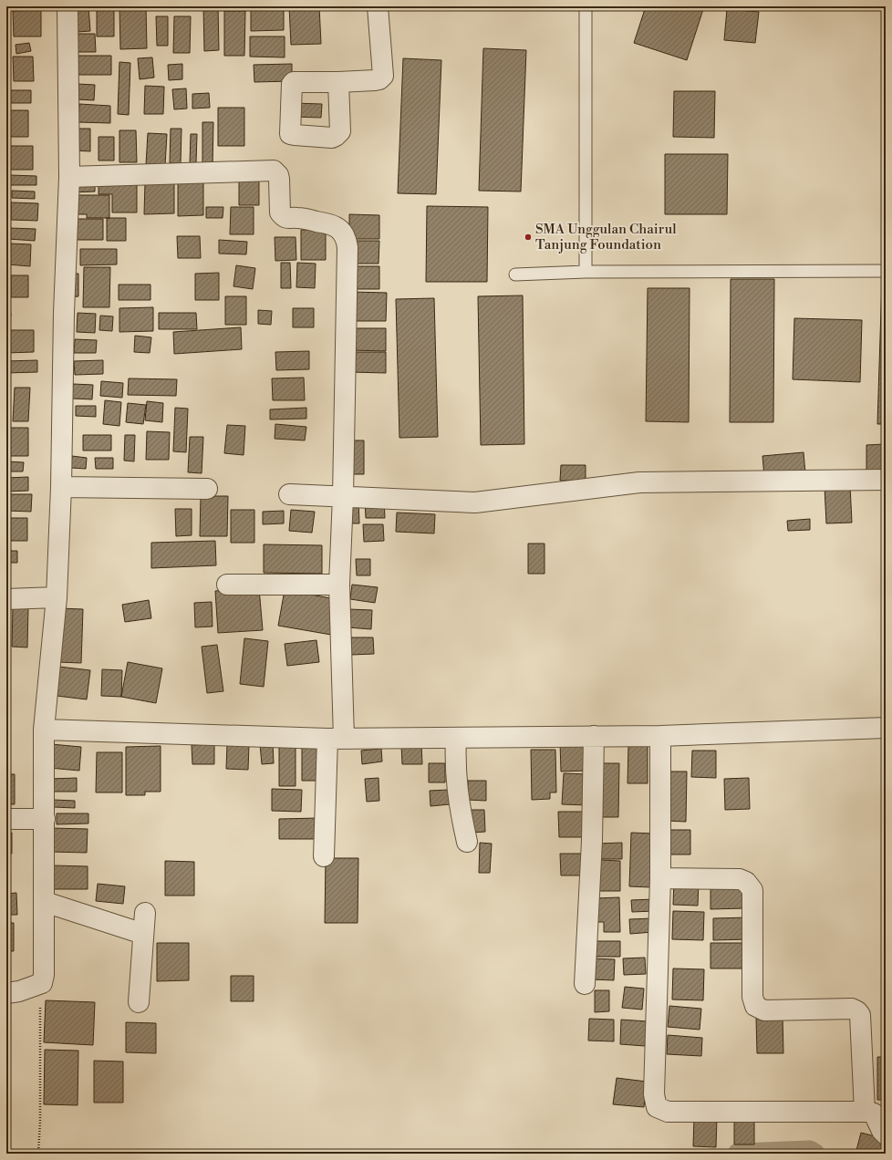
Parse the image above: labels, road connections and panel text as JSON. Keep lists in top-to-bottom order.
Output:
{
  "places": ["SMA Unggulan Chairul Tanjung Foundation"]
}
